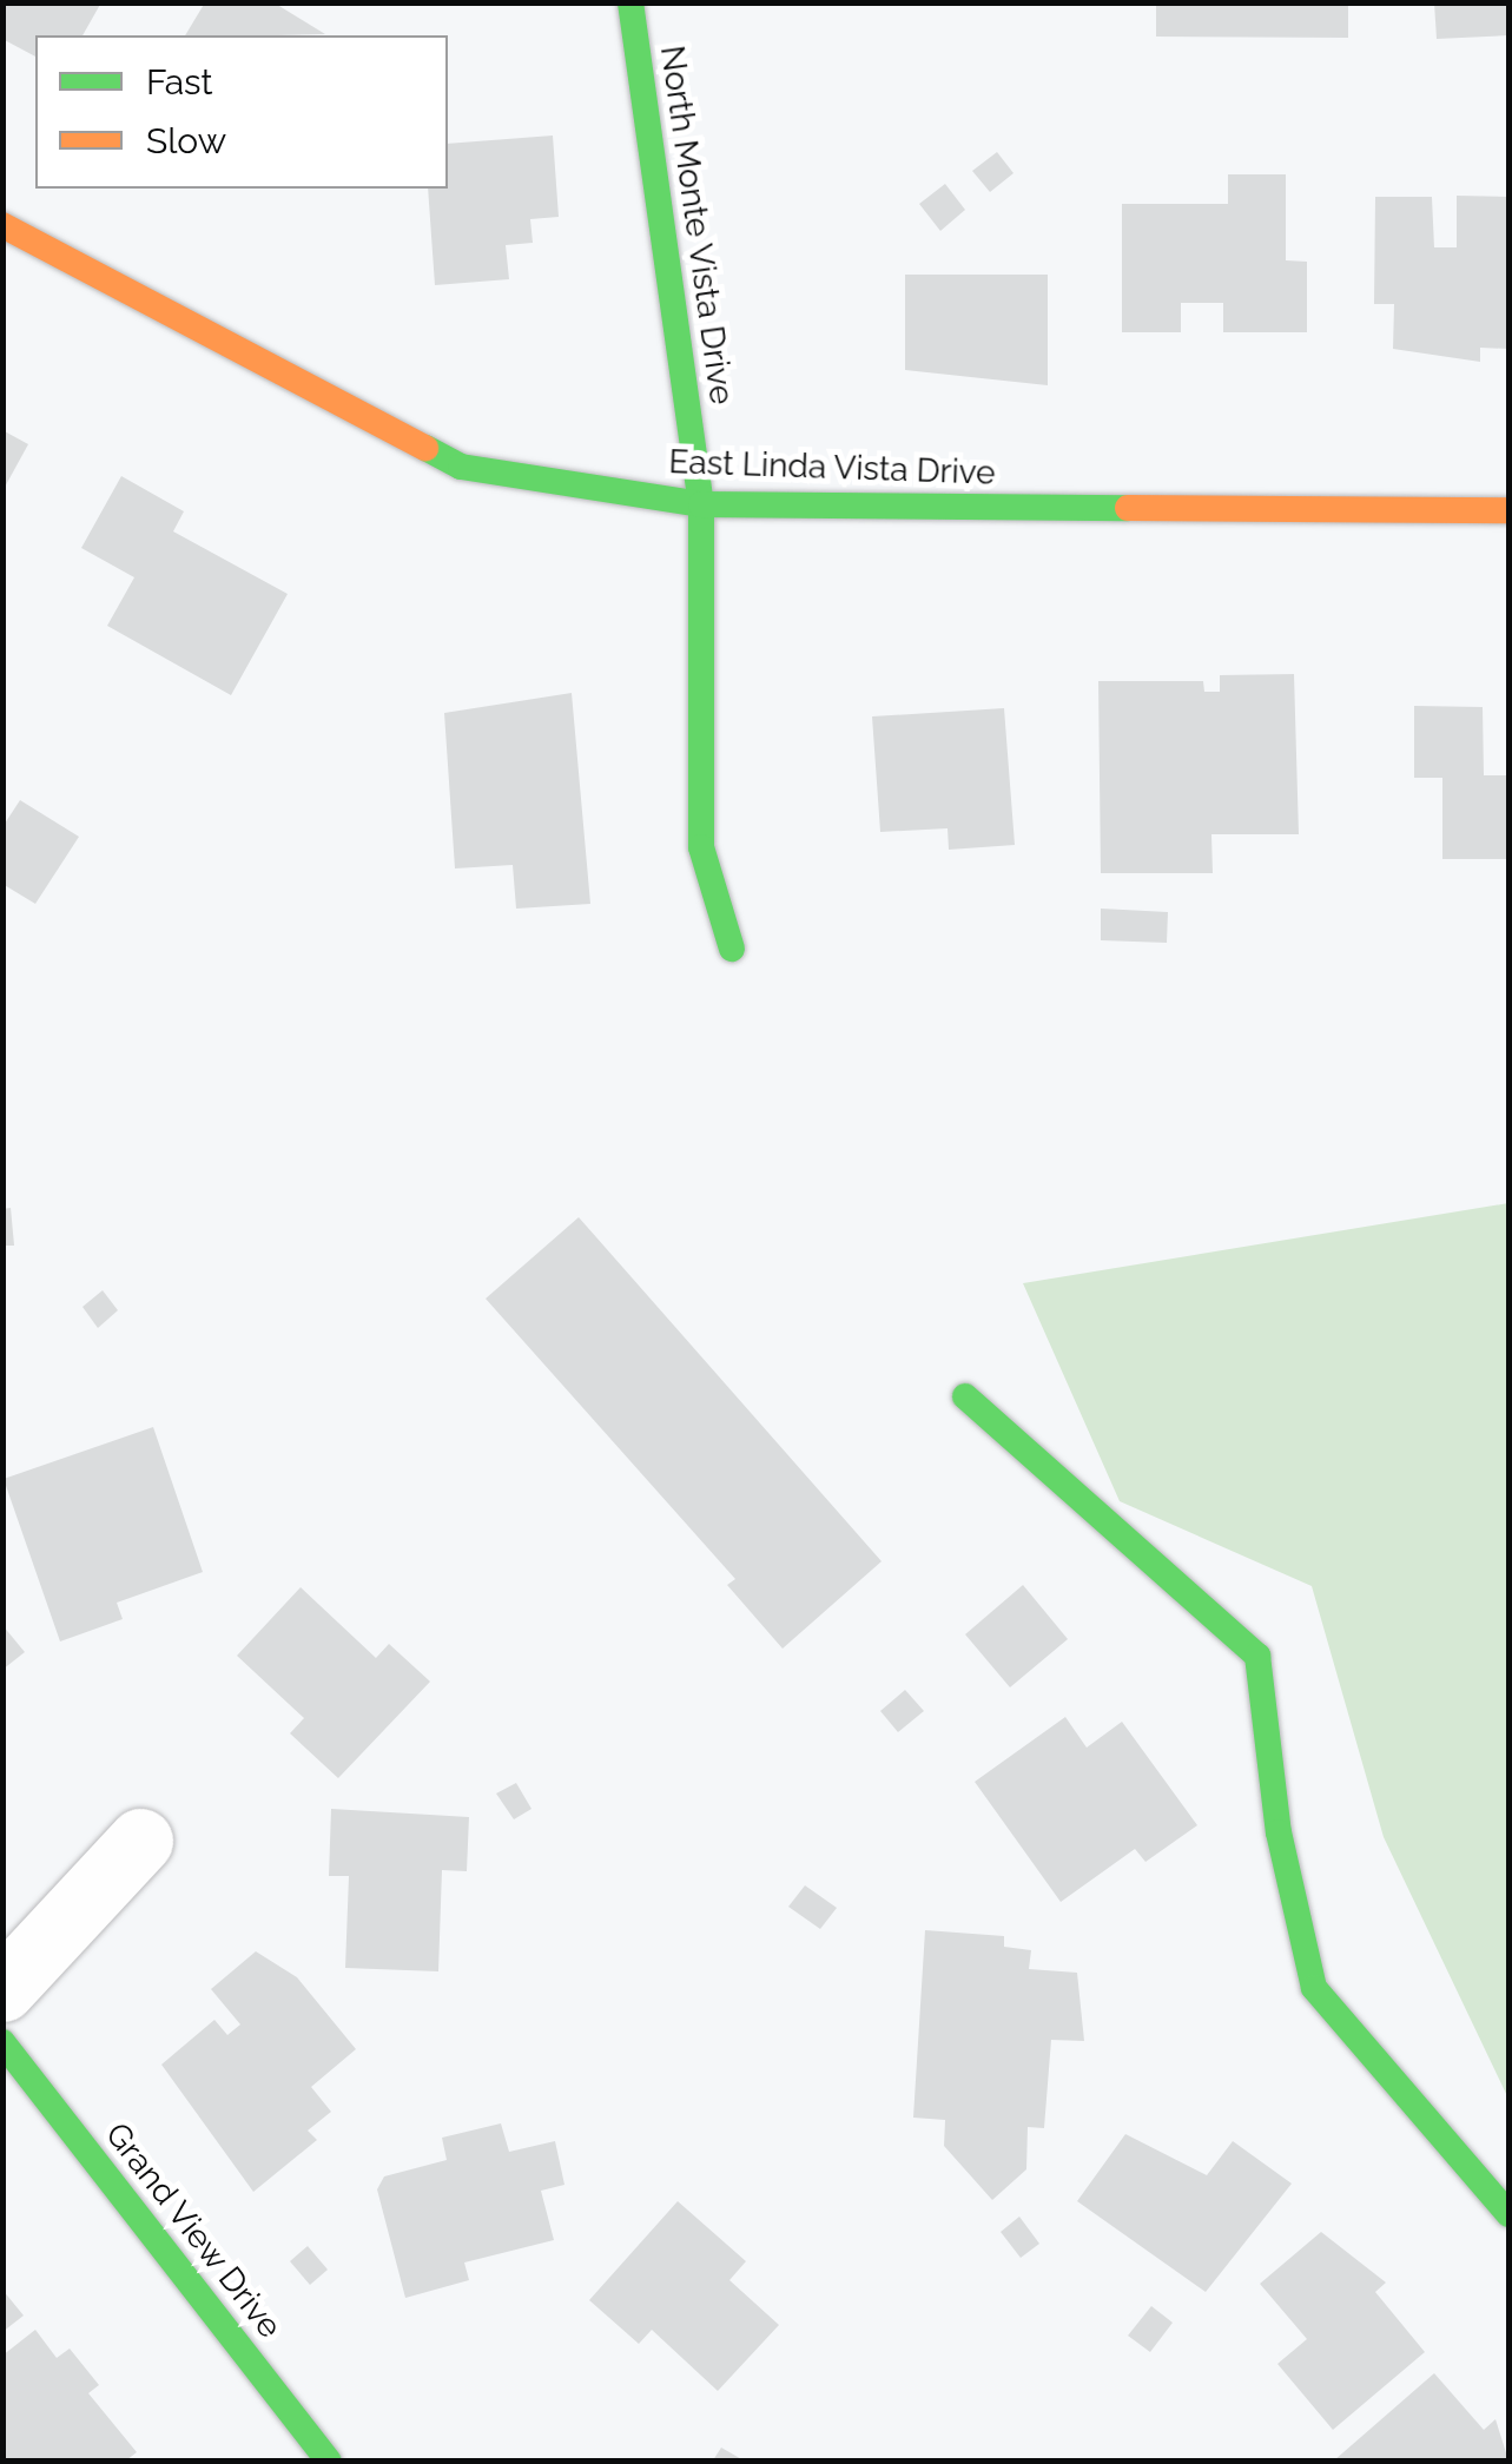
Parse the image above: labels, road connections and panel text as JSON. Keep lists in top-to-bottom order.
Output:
{
  "streets": {
    "street": ["North Monte Vista Drive", "East Linda Vista Drive", "Grand View Drive"]
  },
  "crossings": [
    ["North Monte Vista Drive", "East Linda Vista Drive"]
  ],
  "legend": ["Fast", "Slow"]
}
